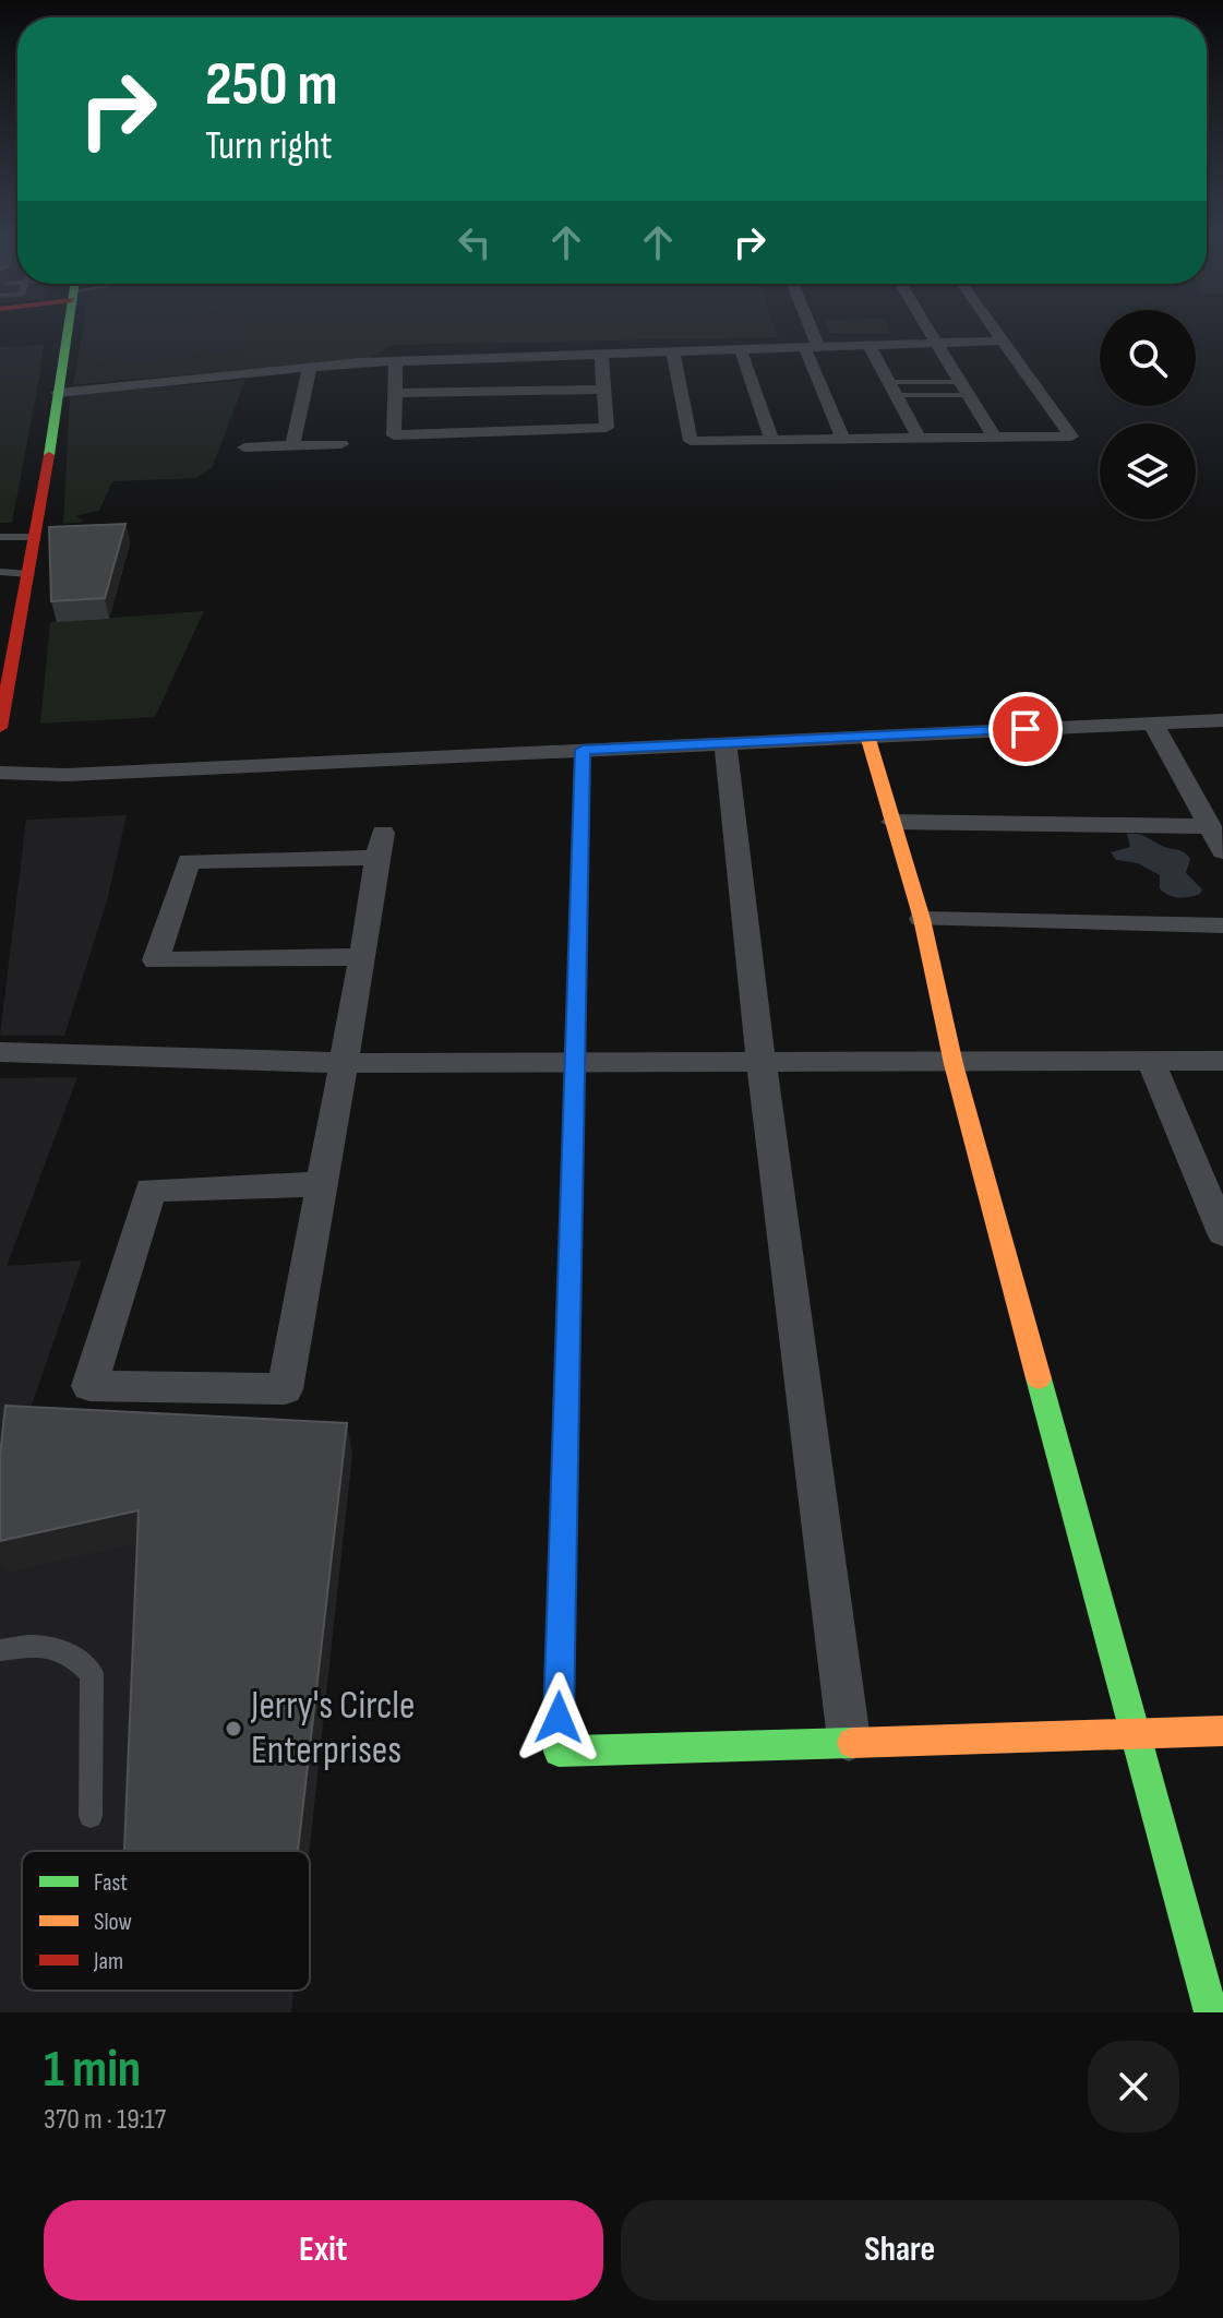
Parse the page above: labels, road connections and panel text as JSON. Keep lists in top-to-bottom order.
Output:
{
  "places": ["Jerry's Circle Enterprises"],
  "legend": ["Fast", "Slow", "Jam"],
  "page": {
    "turn": ["250 m", "Turn right"],
    "heading": ["1 min", "370 m · 19:17"],
    "buttons": ["Exit", "Share"]
  }
}
